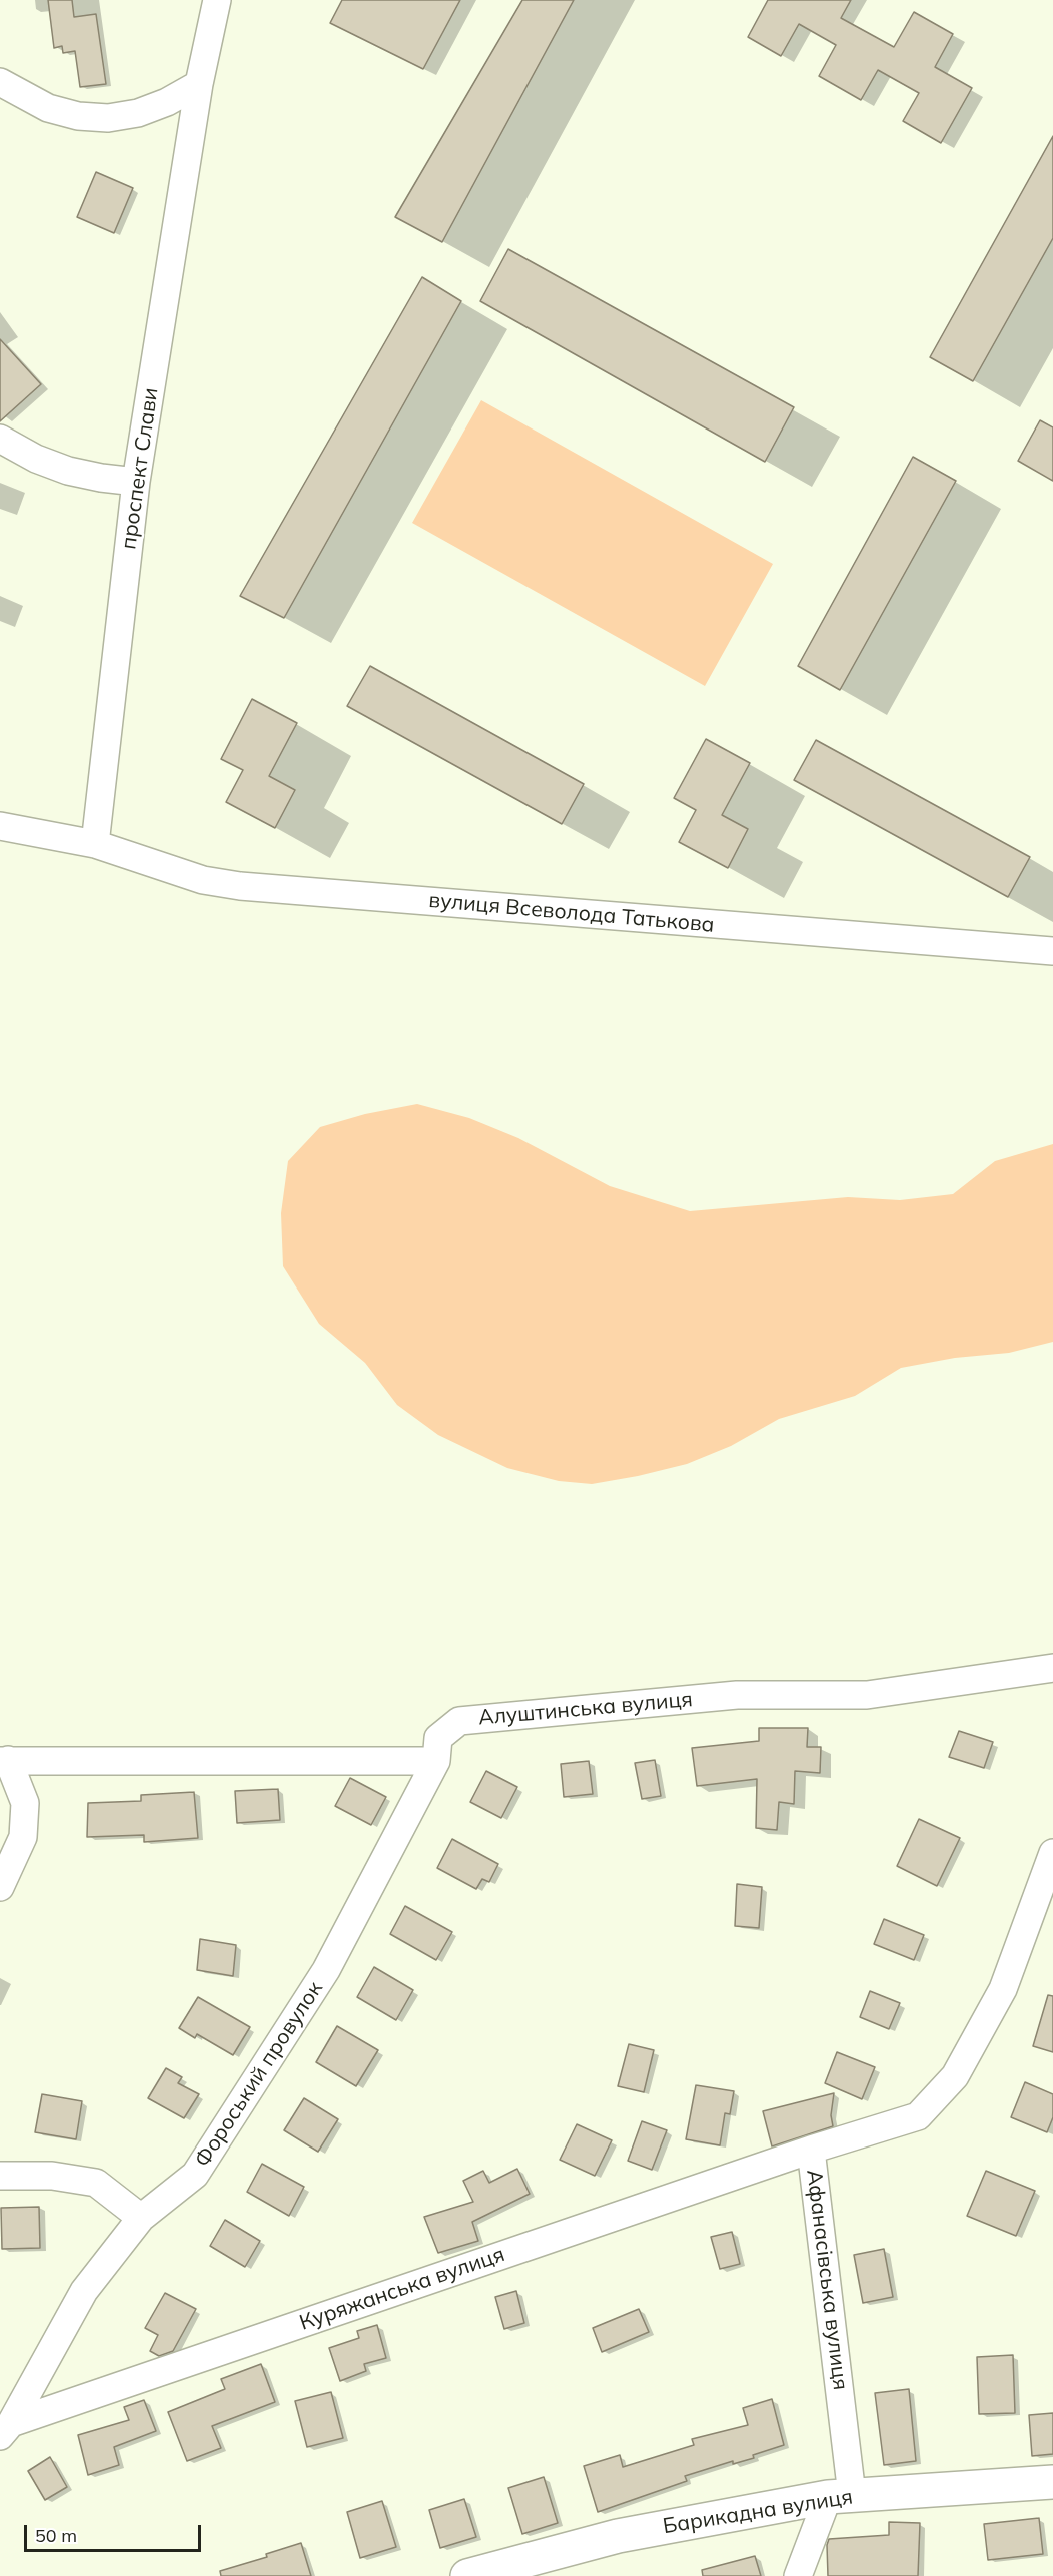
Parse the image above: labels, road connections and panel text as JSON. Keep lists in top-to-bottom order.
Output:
{
  "streets": {
    "street": [
      "проспект Слави",
      "вулиця Всеволода Татькова",
      "Алуштинська вулиця",
      "Фороський провулок",
      "Афанасівська вулиця",
      "Куряжанська вулиця",
      "Барикадна вулиця"
    ]
  },
  "crossings": [
    ["проспект Слави", "вулиця Всеволода Татькова"],
    ["Алуштинська вулиця", "Фороський провулок"],
    ["Фороський провулок", "Куряжанська вулиця"],
    ["Афанасівська вулиця", "Куряжанська вулиця"],
    ["Афанасівська вулиця", "Барикадна вулиця"]
  ],
  "scale_bar": "50 m"
}
